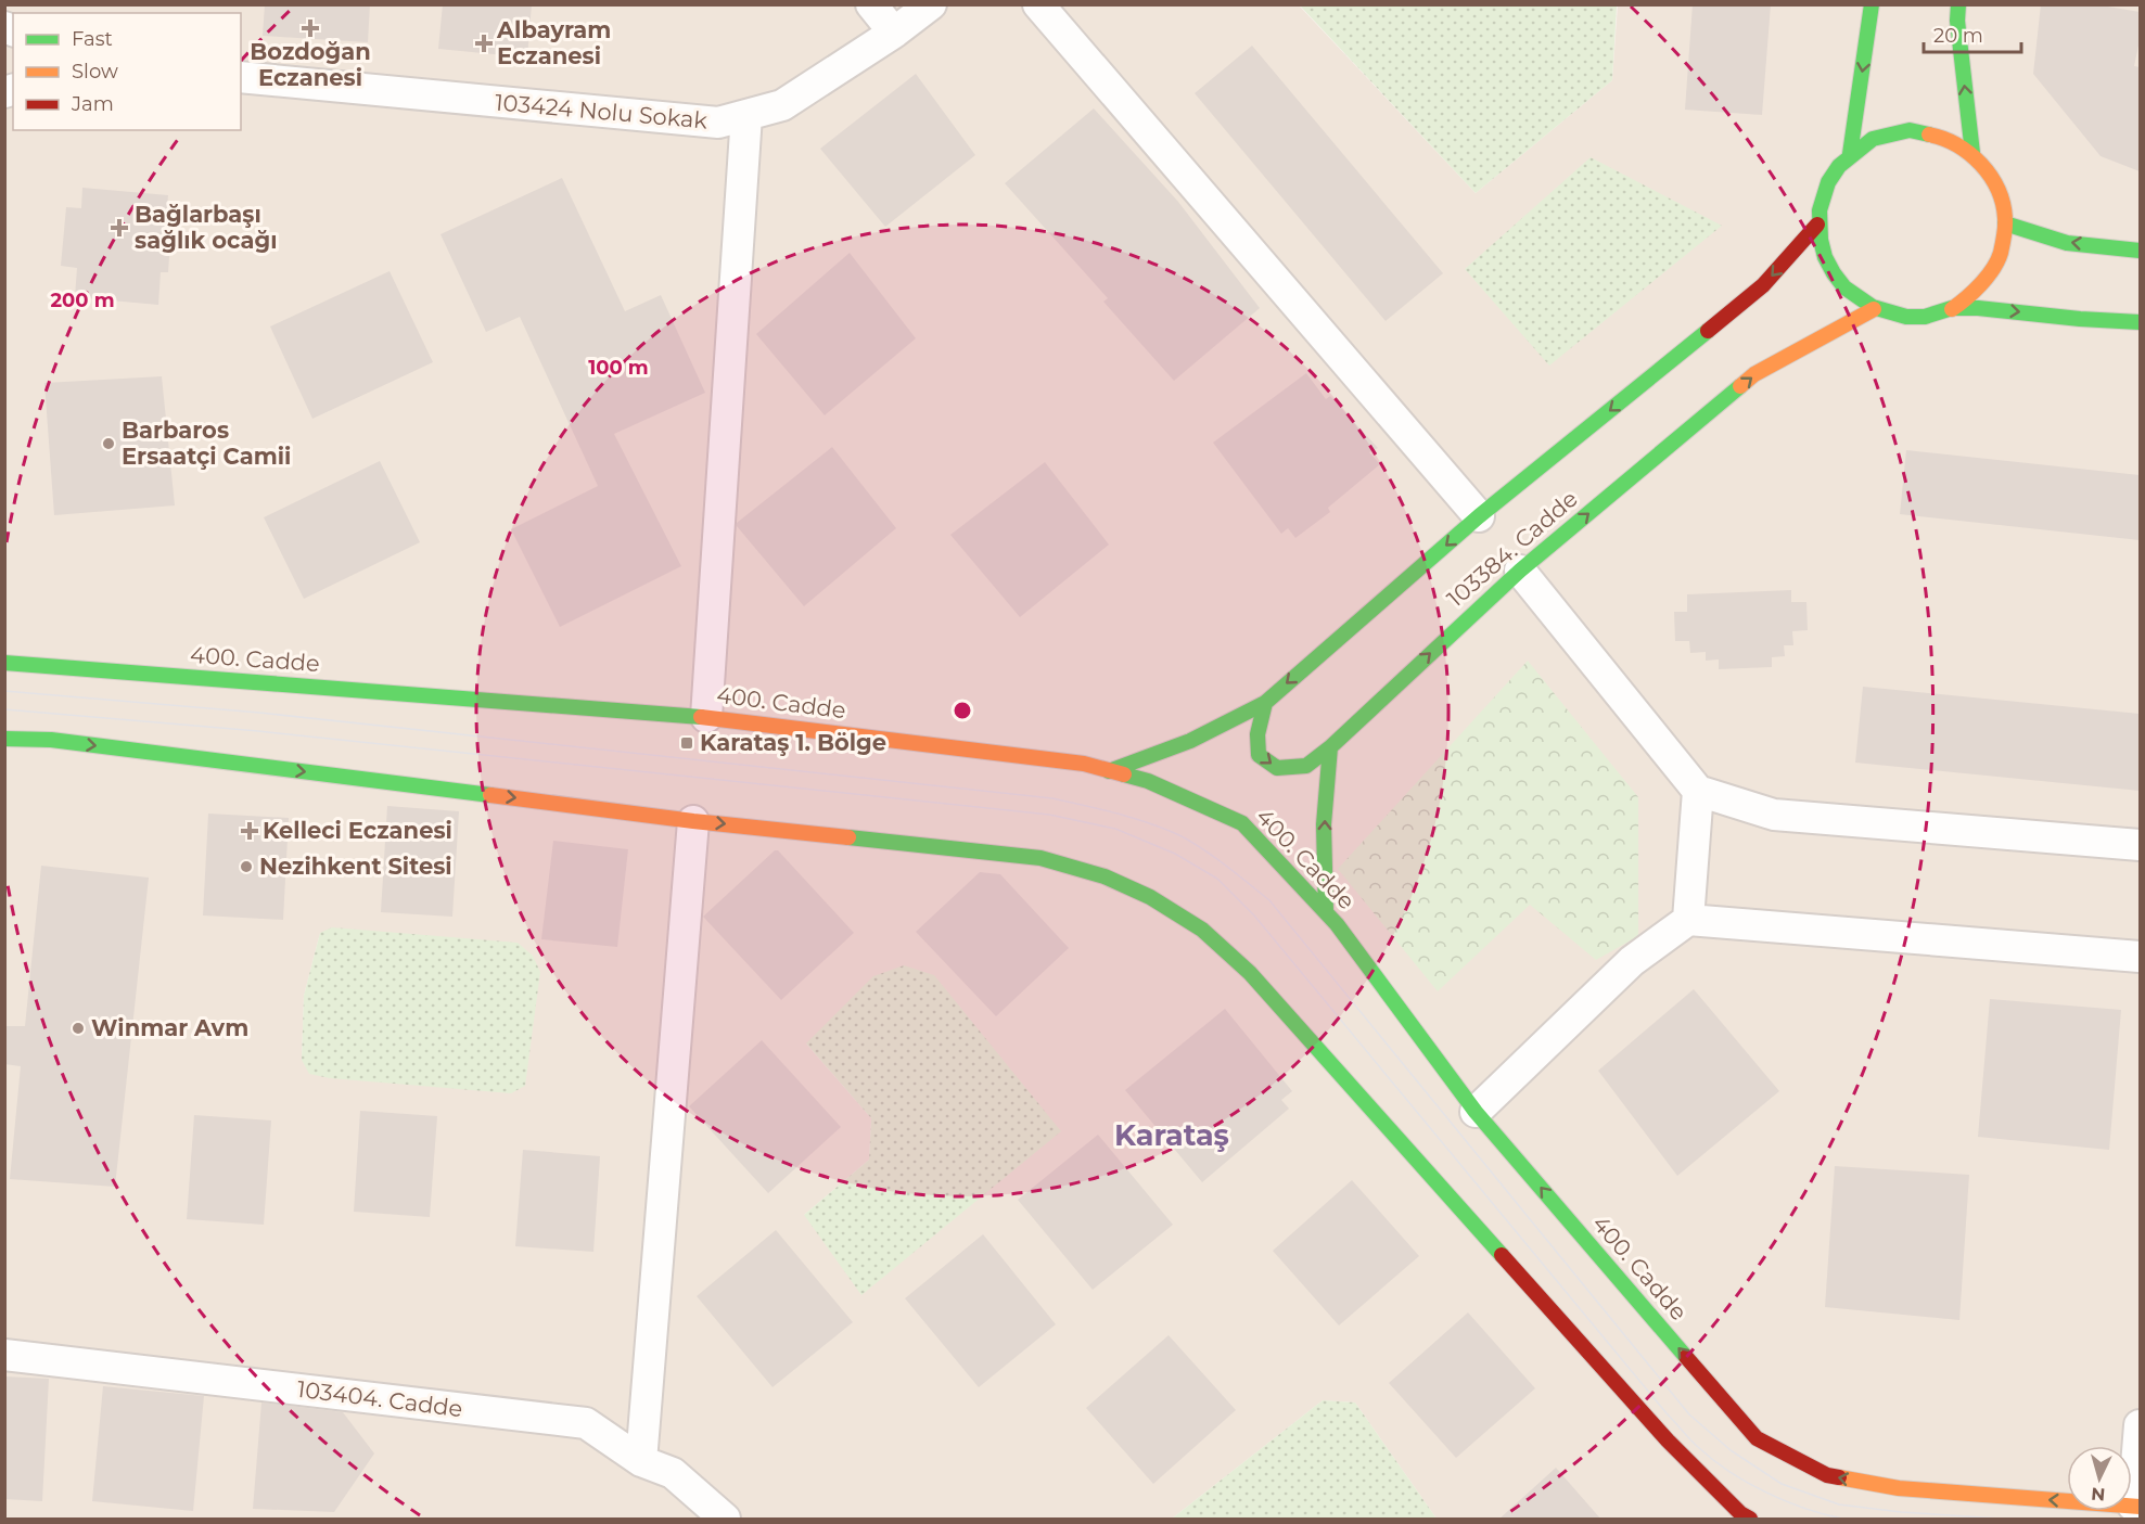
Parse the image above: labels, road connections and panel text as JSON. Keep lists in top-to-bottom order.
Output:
{
  "streets": {
    "main road": ["103384. Cadde", "400. Cadde"],
    "street": ["103424 Nolu Sokak", "103404. Cadde"]
  },
  "districts": ["Karataş"],
  "places": {
    "health": [
      "Bozdoğan Eczanesi",
      "Albayram Eczanesi",
      "Bağlarbaşı sağlık ocağı",
      "Kelleci Eczanesi"
    ],
    "other": ["Barbaros Ersaatçi Camii", "Nezihkent Sitesi", "Winmar Avm"],
    "transit": ["Karataş 1. Bölge"]
  },
  "legend": ["Fast", "Slow", "Jam"],
  "scale_bar": "20 m",
  "north": "bottom",
  "rings": ["200 m", "100 m"]
}
